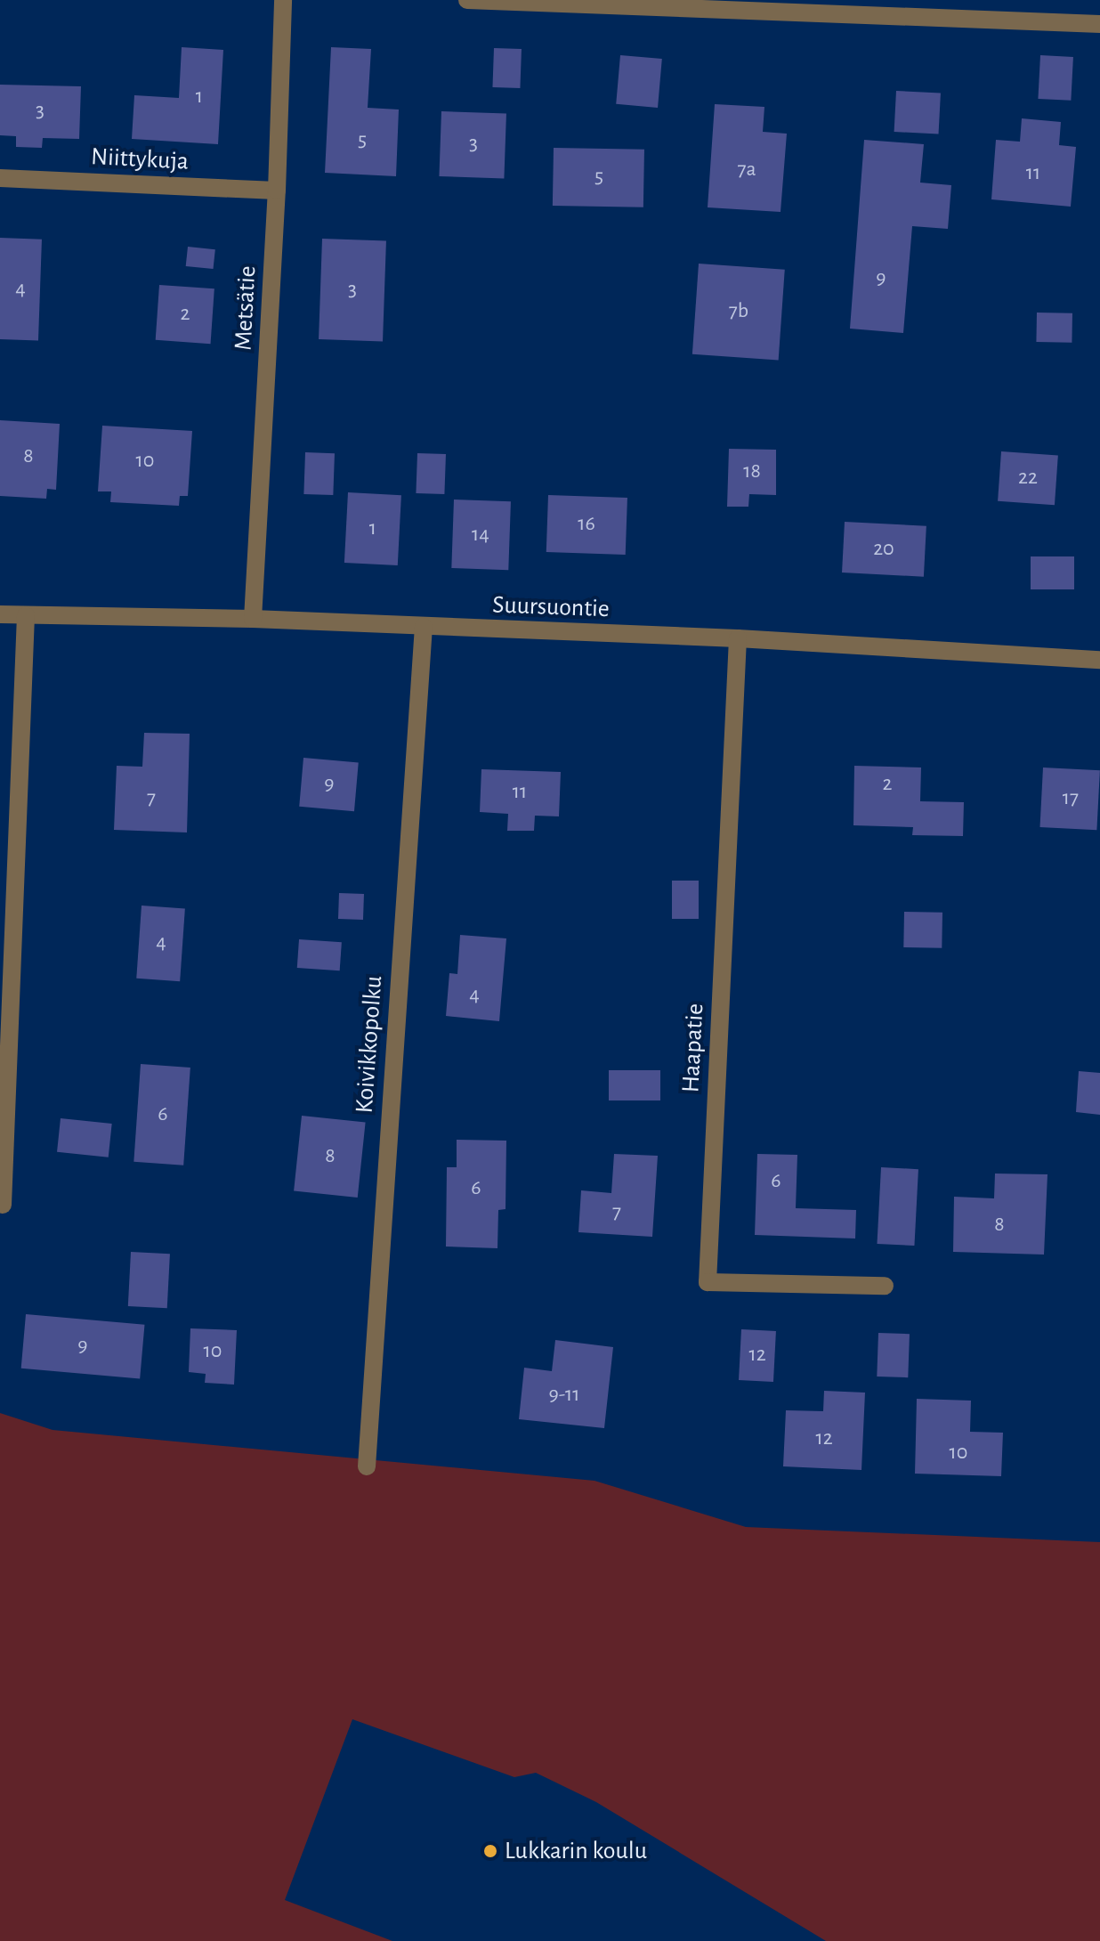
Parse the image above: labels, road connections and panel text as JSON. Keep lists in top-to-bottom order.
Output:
{
  "streets": {
    "street": [
      "Niittykuja",
      "Metsätie",
      "Suursuontie",
      "Koivikkopolku",
      "Haapatie"
    ]
  },
  "crossings": [
    ["Niittykuja", "Metsätie"],
    ["Metsätie", "Suursuontie"],
    ["Suursuontie", "Koivikkopolku"],
    ["Suursuontie", "Haapatie"]
  ],
  "places": ["Lukkarin koulu"],
  "house_numbers": [
    "1",
    "3",
    "5",
    "3",
    "7a",
    "11",
    "5",
    "9",
    "4",
    "3",
    "7b",
    "2",
    "8",
    "10",
    "18",
    "22",
    "16",
    "1",
    "14",
    "20",
    "9",
    "2",
    "11",
    "7",
    "17",
    "4",
    "4",
    "6",
    "8",
    "6",
    "6",
    "7",
    "8",
    "9",
    "10",
    "12",
    "9-11",
    "12",
    "10"
  ]
}
